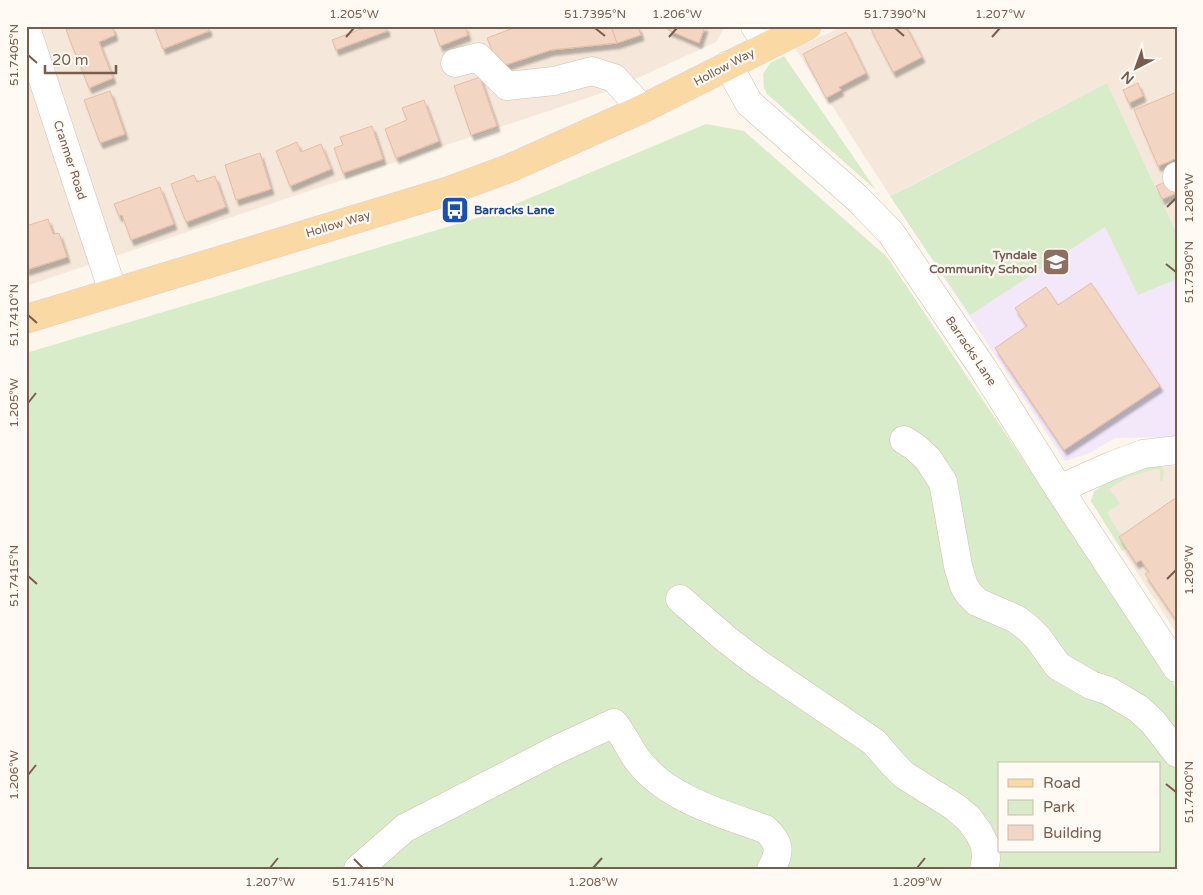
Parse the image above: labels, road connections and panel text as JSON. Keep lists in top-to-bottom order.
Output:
{
  "streets": {
    "main road": ["Hollow Way"],
    "street": ["Cranmer Road", "Barracks Lane"]
  },
  "crossings": [
    ["Hollow Way", "Cranmer Road"],
    ["Hollow Way", "Barracks Lane"]
  ],
  "places": {
    "bus stop": ["Barracks Lane"],
    "school or university": ["Tyndale Community School"]
  },
  "legend": ["Road", "Park", "Building"],
  "scale_bar": "20 m",
  "north": "bottom left",
  "coordinates": [
    "1.205°W",
    "51.7395°N",
    "1.206°W",
    "51.7390°N",
    "1.207°W",
    "51.7405°N",
    "1.208°W",
    "51.7410°N",
    "1.209°W",
    "51.7415°N",
    "51.7400°N"
  ]
}
